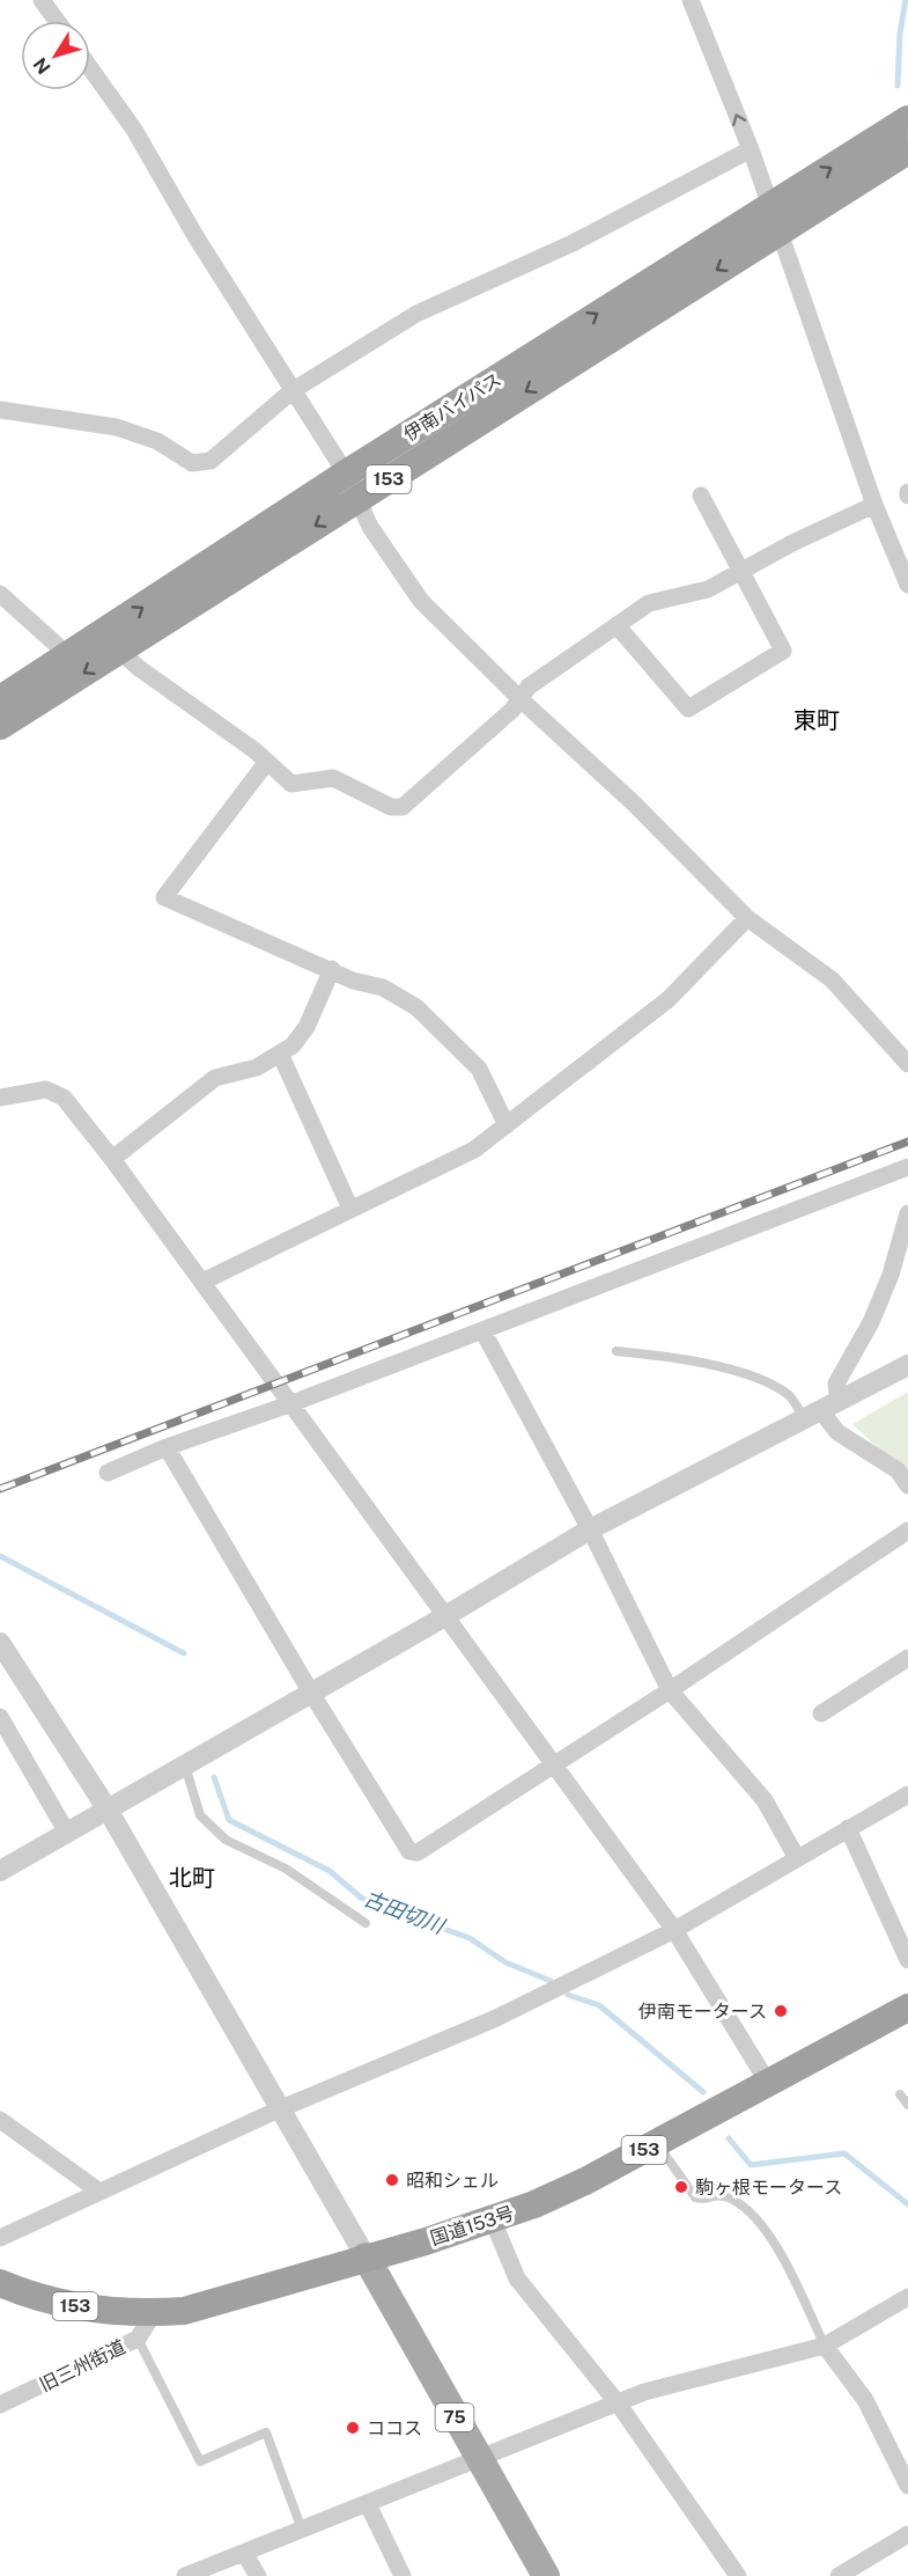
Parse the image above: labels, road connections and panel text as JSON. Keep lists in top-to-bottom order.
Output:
{
  "streets": {
    "highway": ["伊南バイパス", "153", "国道153号"],
    "main road": ["75"],
    "street": ["旧三州街道"]
  },
  "crossings": [
    ["国道153号", "旧三州街道"],
    ["国道153号", "75"]
  ],
  "districts": ["東町", "北町"],
  "water": ["古田切川"],
  "places": [
    "伊南モータース",
    "昭和シェル",
    "駒ヶ根モータース",
    "ココス"
  ],
  "north": "bottom left"
}
